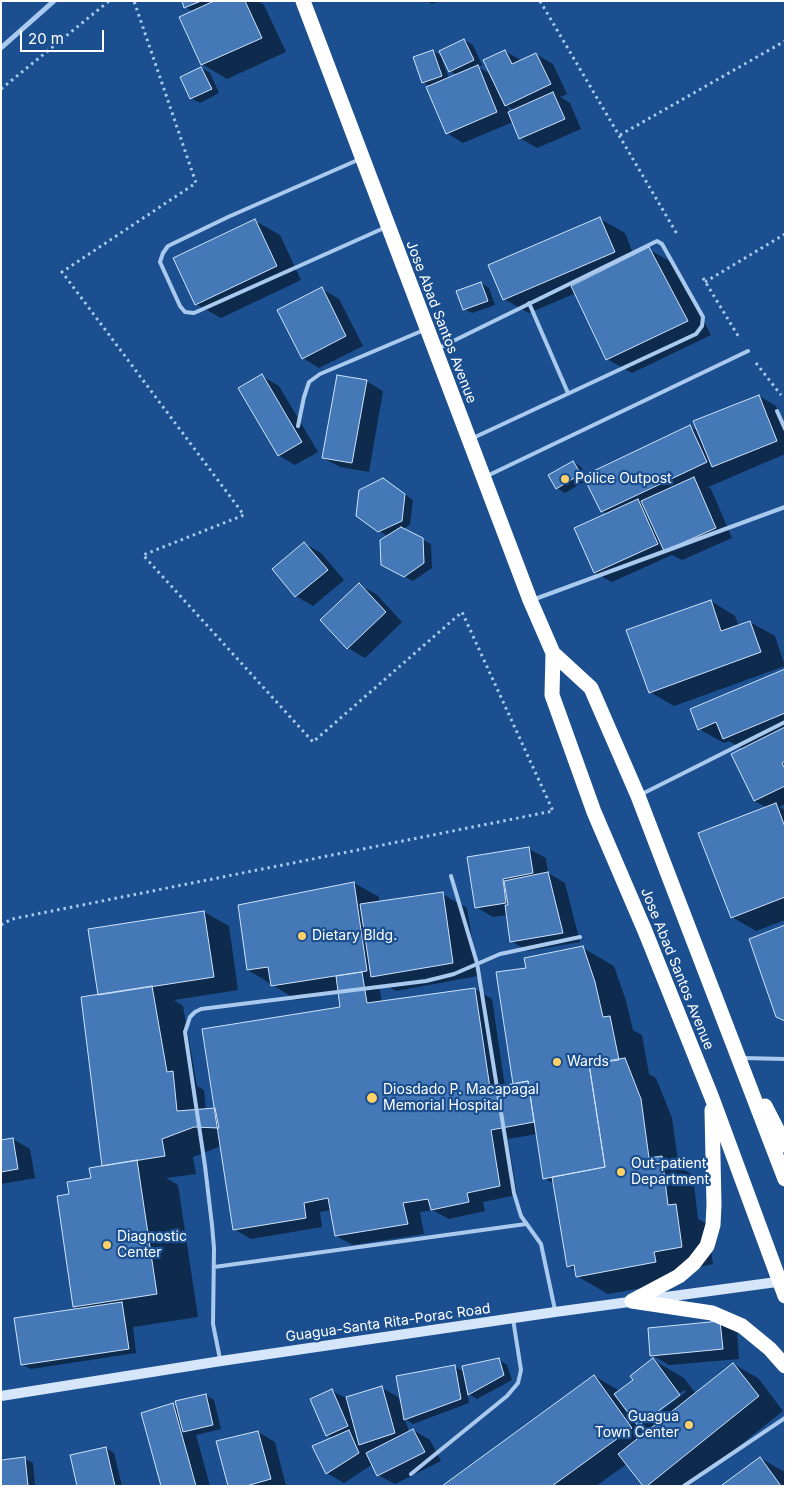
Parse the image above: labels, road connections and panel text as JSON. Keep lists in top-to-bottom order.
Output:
{
  "streets": {
    "highway": ["Jose Abad Santos Avenue"],
    "main road": ["Guagua-Santa Rita-Porac Road"]
  },
  "crossings": [
    ["Jose Abad Santos Avenue", "Guagua-Santa Rita-Porac Road"]
  ],
  "places": [
    "Police Outpost",
    "Dietary Bldg.",
    "Wards",
    "Diosdado P. Macapagal Memorial Hospital",
    "Out-patient Department",
    "Diagnostic Center",
    "Guagua Town Center"
  ],
  "scale_bar": "20 m"
}
